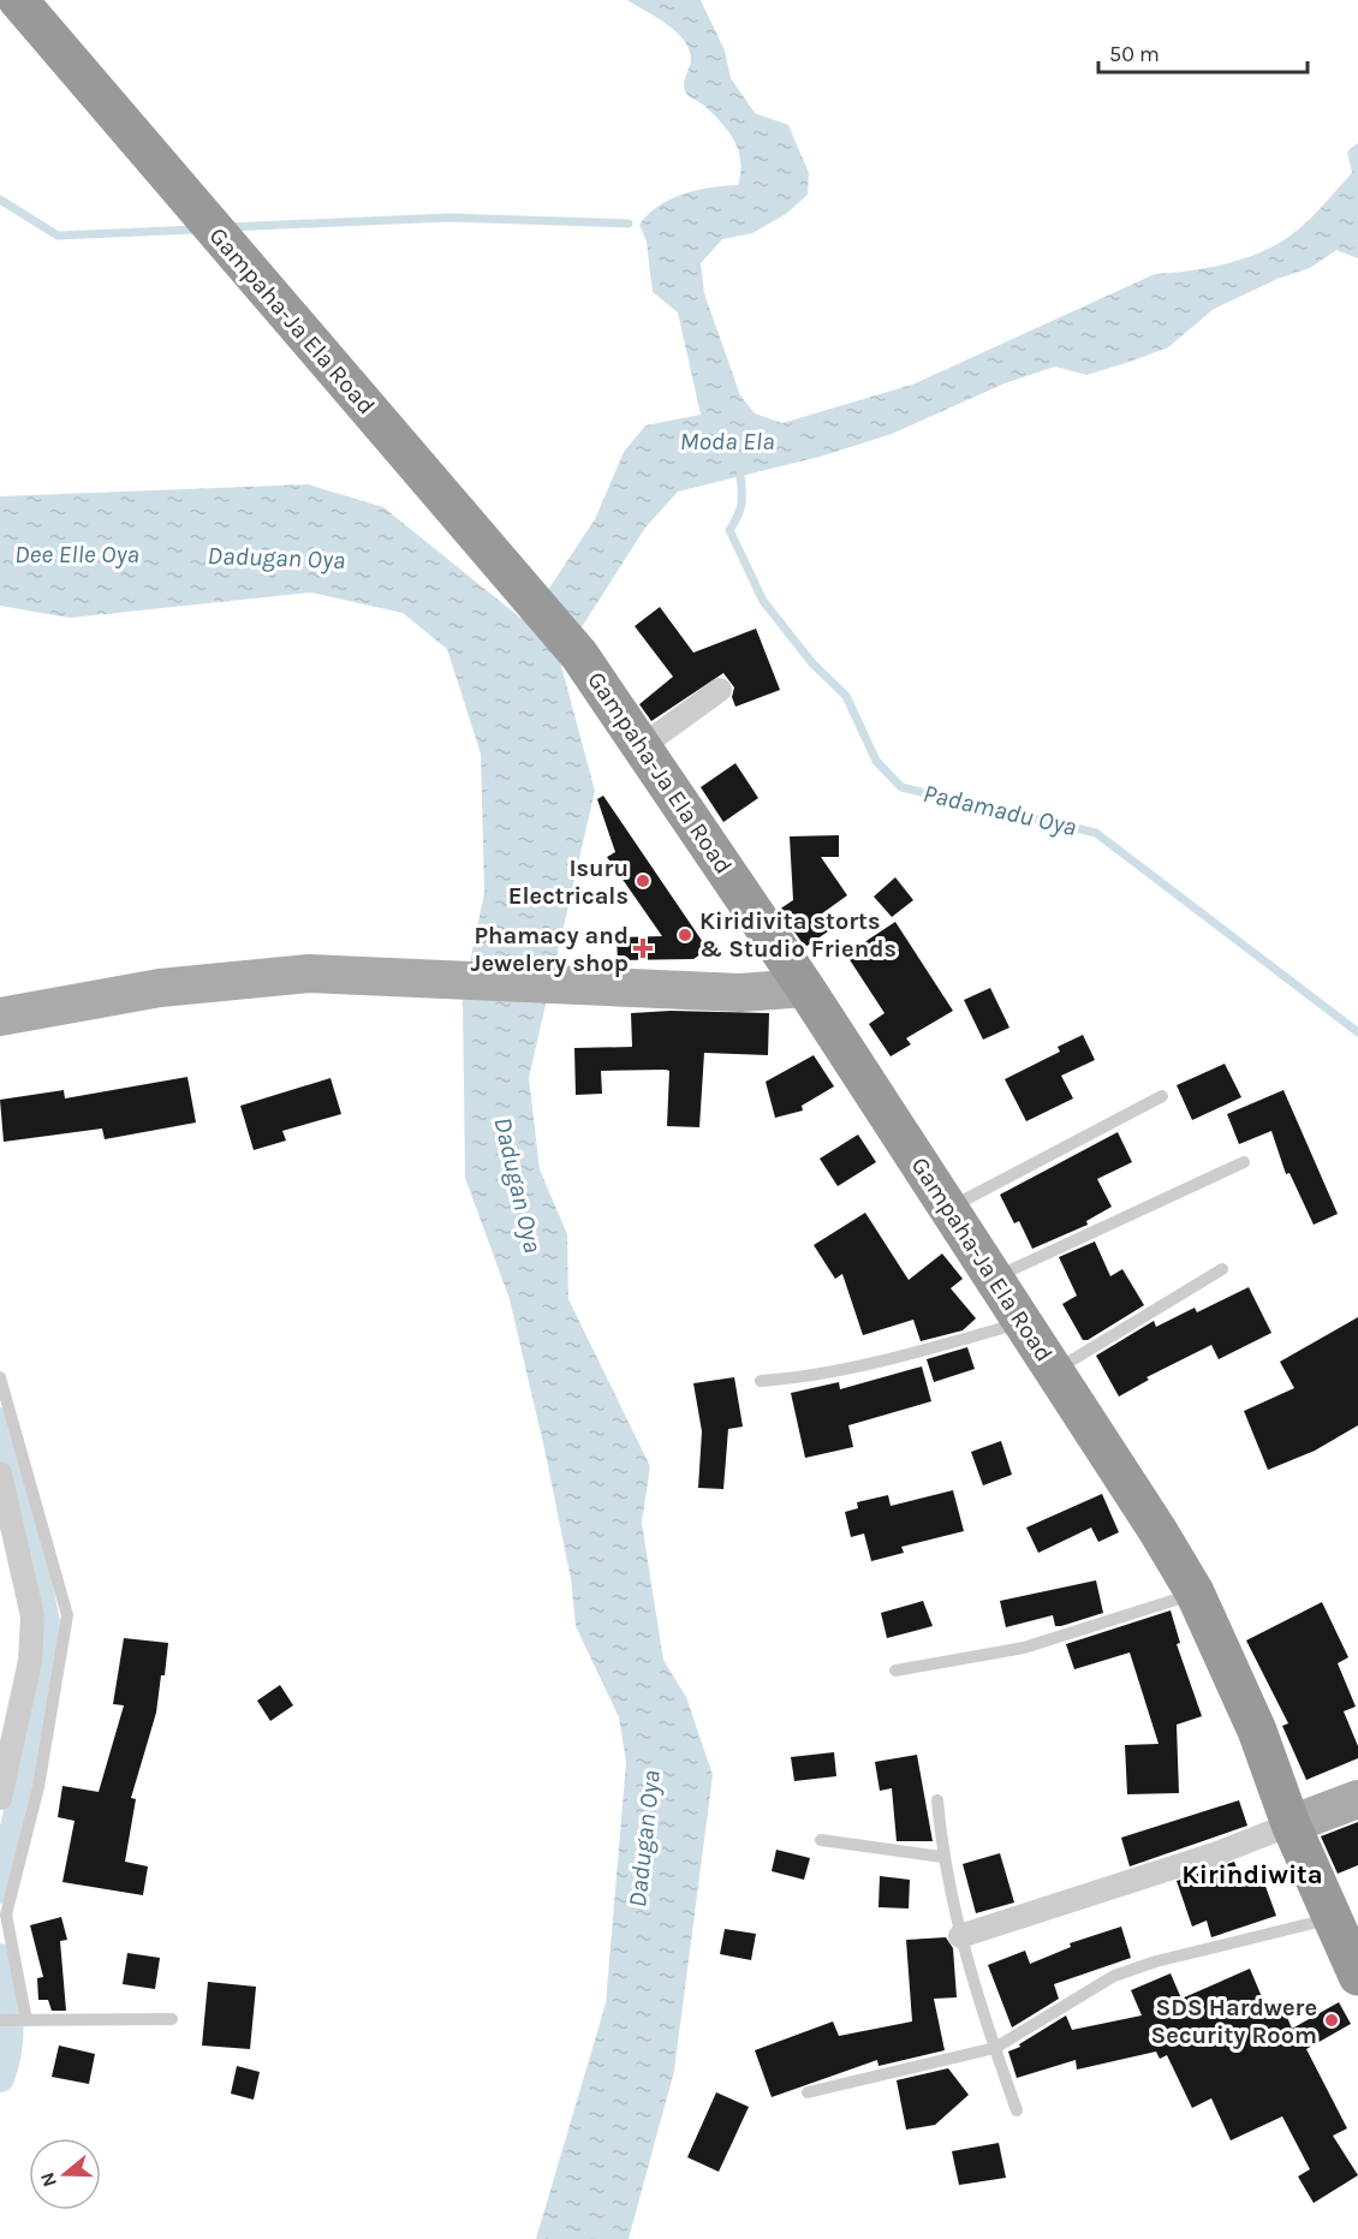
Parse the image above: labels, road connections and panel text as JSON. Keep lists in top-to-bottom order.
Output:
{
  "streets": {
    "highway": ["Gampaha-Ja Ela Road"]
  },
  "districts": ["Kirindiwita"],
  "water": [
    "Moda Ela",
    "Dee Elle Oya",
    "Dadugan Oya",
    "Padamadu Oya"
  ],
  "places": {
    "other": ["Isuru Electricals", "Kiridivita storts & Studio Friends", "SDS Hardwere Security Room"],
    "health": ["Phamacy and Jewelery shop"]
  },
  "scale_bar": "50 m",
  "north": "left"
}
